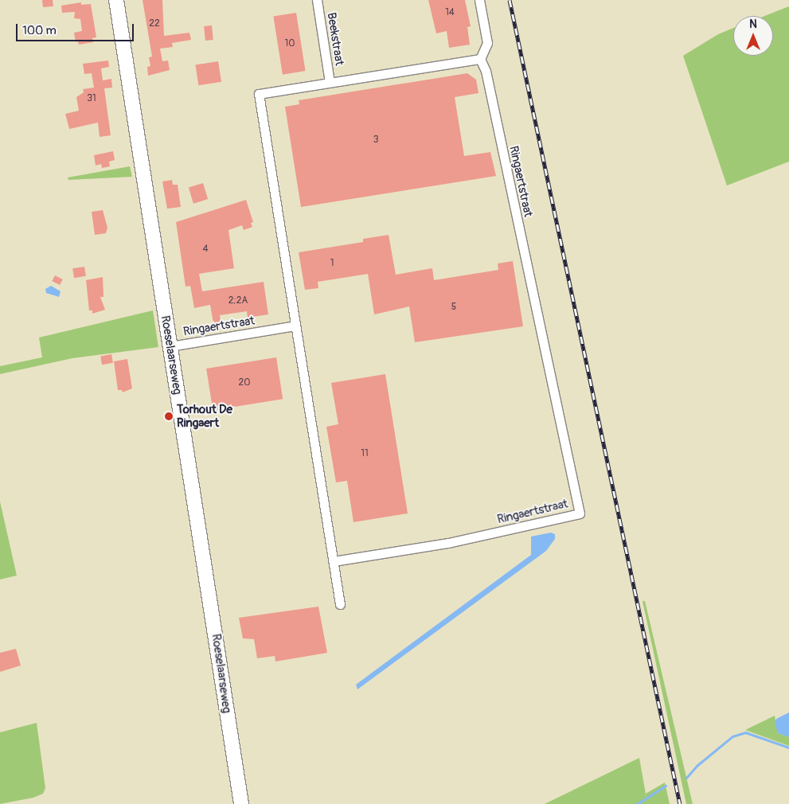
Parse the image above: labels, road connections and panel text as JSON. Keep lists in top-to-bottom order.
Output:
{
  "streets": {
    "main road": ["Roeselaarseweg"],
    "street": ["Beekstraat", "Ringaertstraat"]
  },
  "crossings": [
    ["Ringaertstraat", "Roeselaarseweg"]
  ],
  "places": ["Torhout De Ringaert"],
  "house_numbers": [
    "14",
    "22",
    "10",
    "31",
    "3",
    "4",
    "1",
    "2;2A",
    "5",
    "20",
    "11"
  ],
  "scale_bar": "100 m",
  "north": "top"
}
